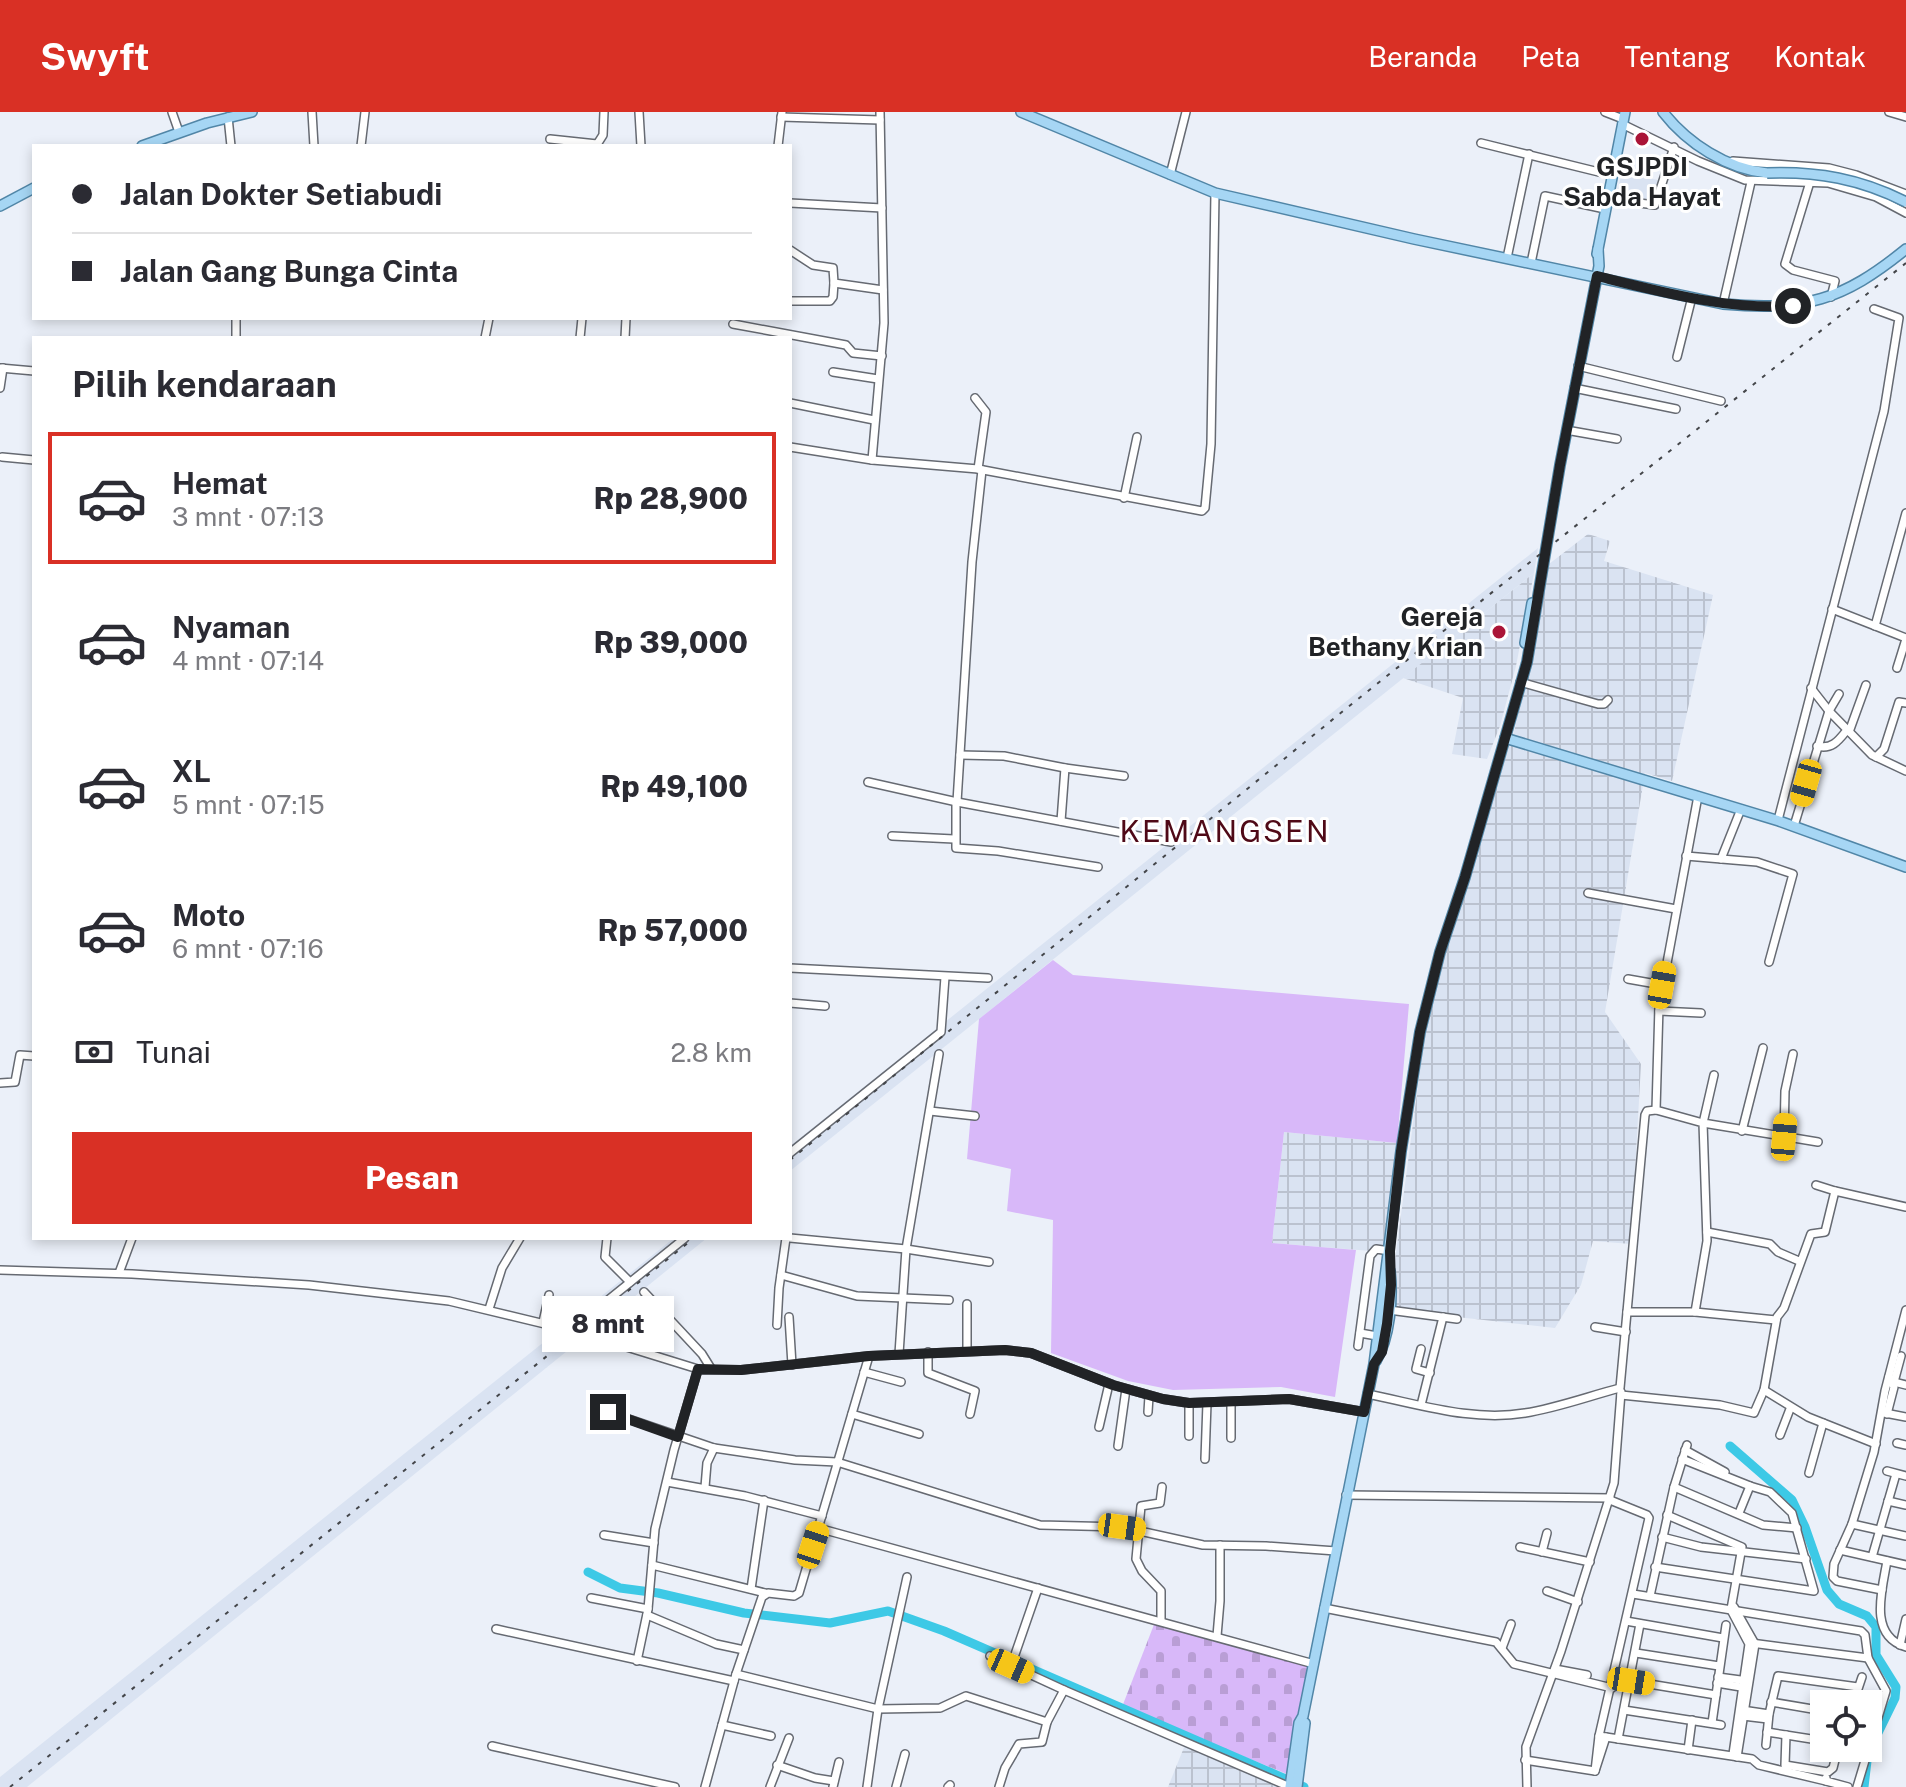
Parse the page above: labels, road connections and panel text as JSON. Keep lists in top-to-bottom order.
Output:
{
  "districts": ["KEMANGSEN"],
  "places": ["GSJPDI Sabda Hayat", "Gereja Bethany Krian"],
  "page": {
    "header": "Swyft",
    "nav": [
      "Beranda",
      "Peta",
      "Tentang",
      "Kontak"
    ],
    "banner": ["Jalan Dokter Setiabudi", "Jalan Gang Bunga Cinta"],
    "heading": "Pilih kendaraan",
    "list": [
      {
        "name": "Hemat",
        "note": "3 mnt · 07:13",
        "value": "Rp 28,900"
      },
      {
        "name": "Nyaman",
        "note": "4 mnt · 07:14",
        "value": "Rp 39,000"
      },
      {
        "name": "XL",
        "note": "5 mnt · 07:15",
        "value": "Rp 49,100"
      },
      {
        "name": "Moto",
        "note": "6 mnt · 07:16",
        "value": "Rp 57,000"
      }
    ],
    "pay": ["Tunai", "2.8 km"],
    "buttons": "Pesan",
    "bubble": "8 mnt"
  }
}
